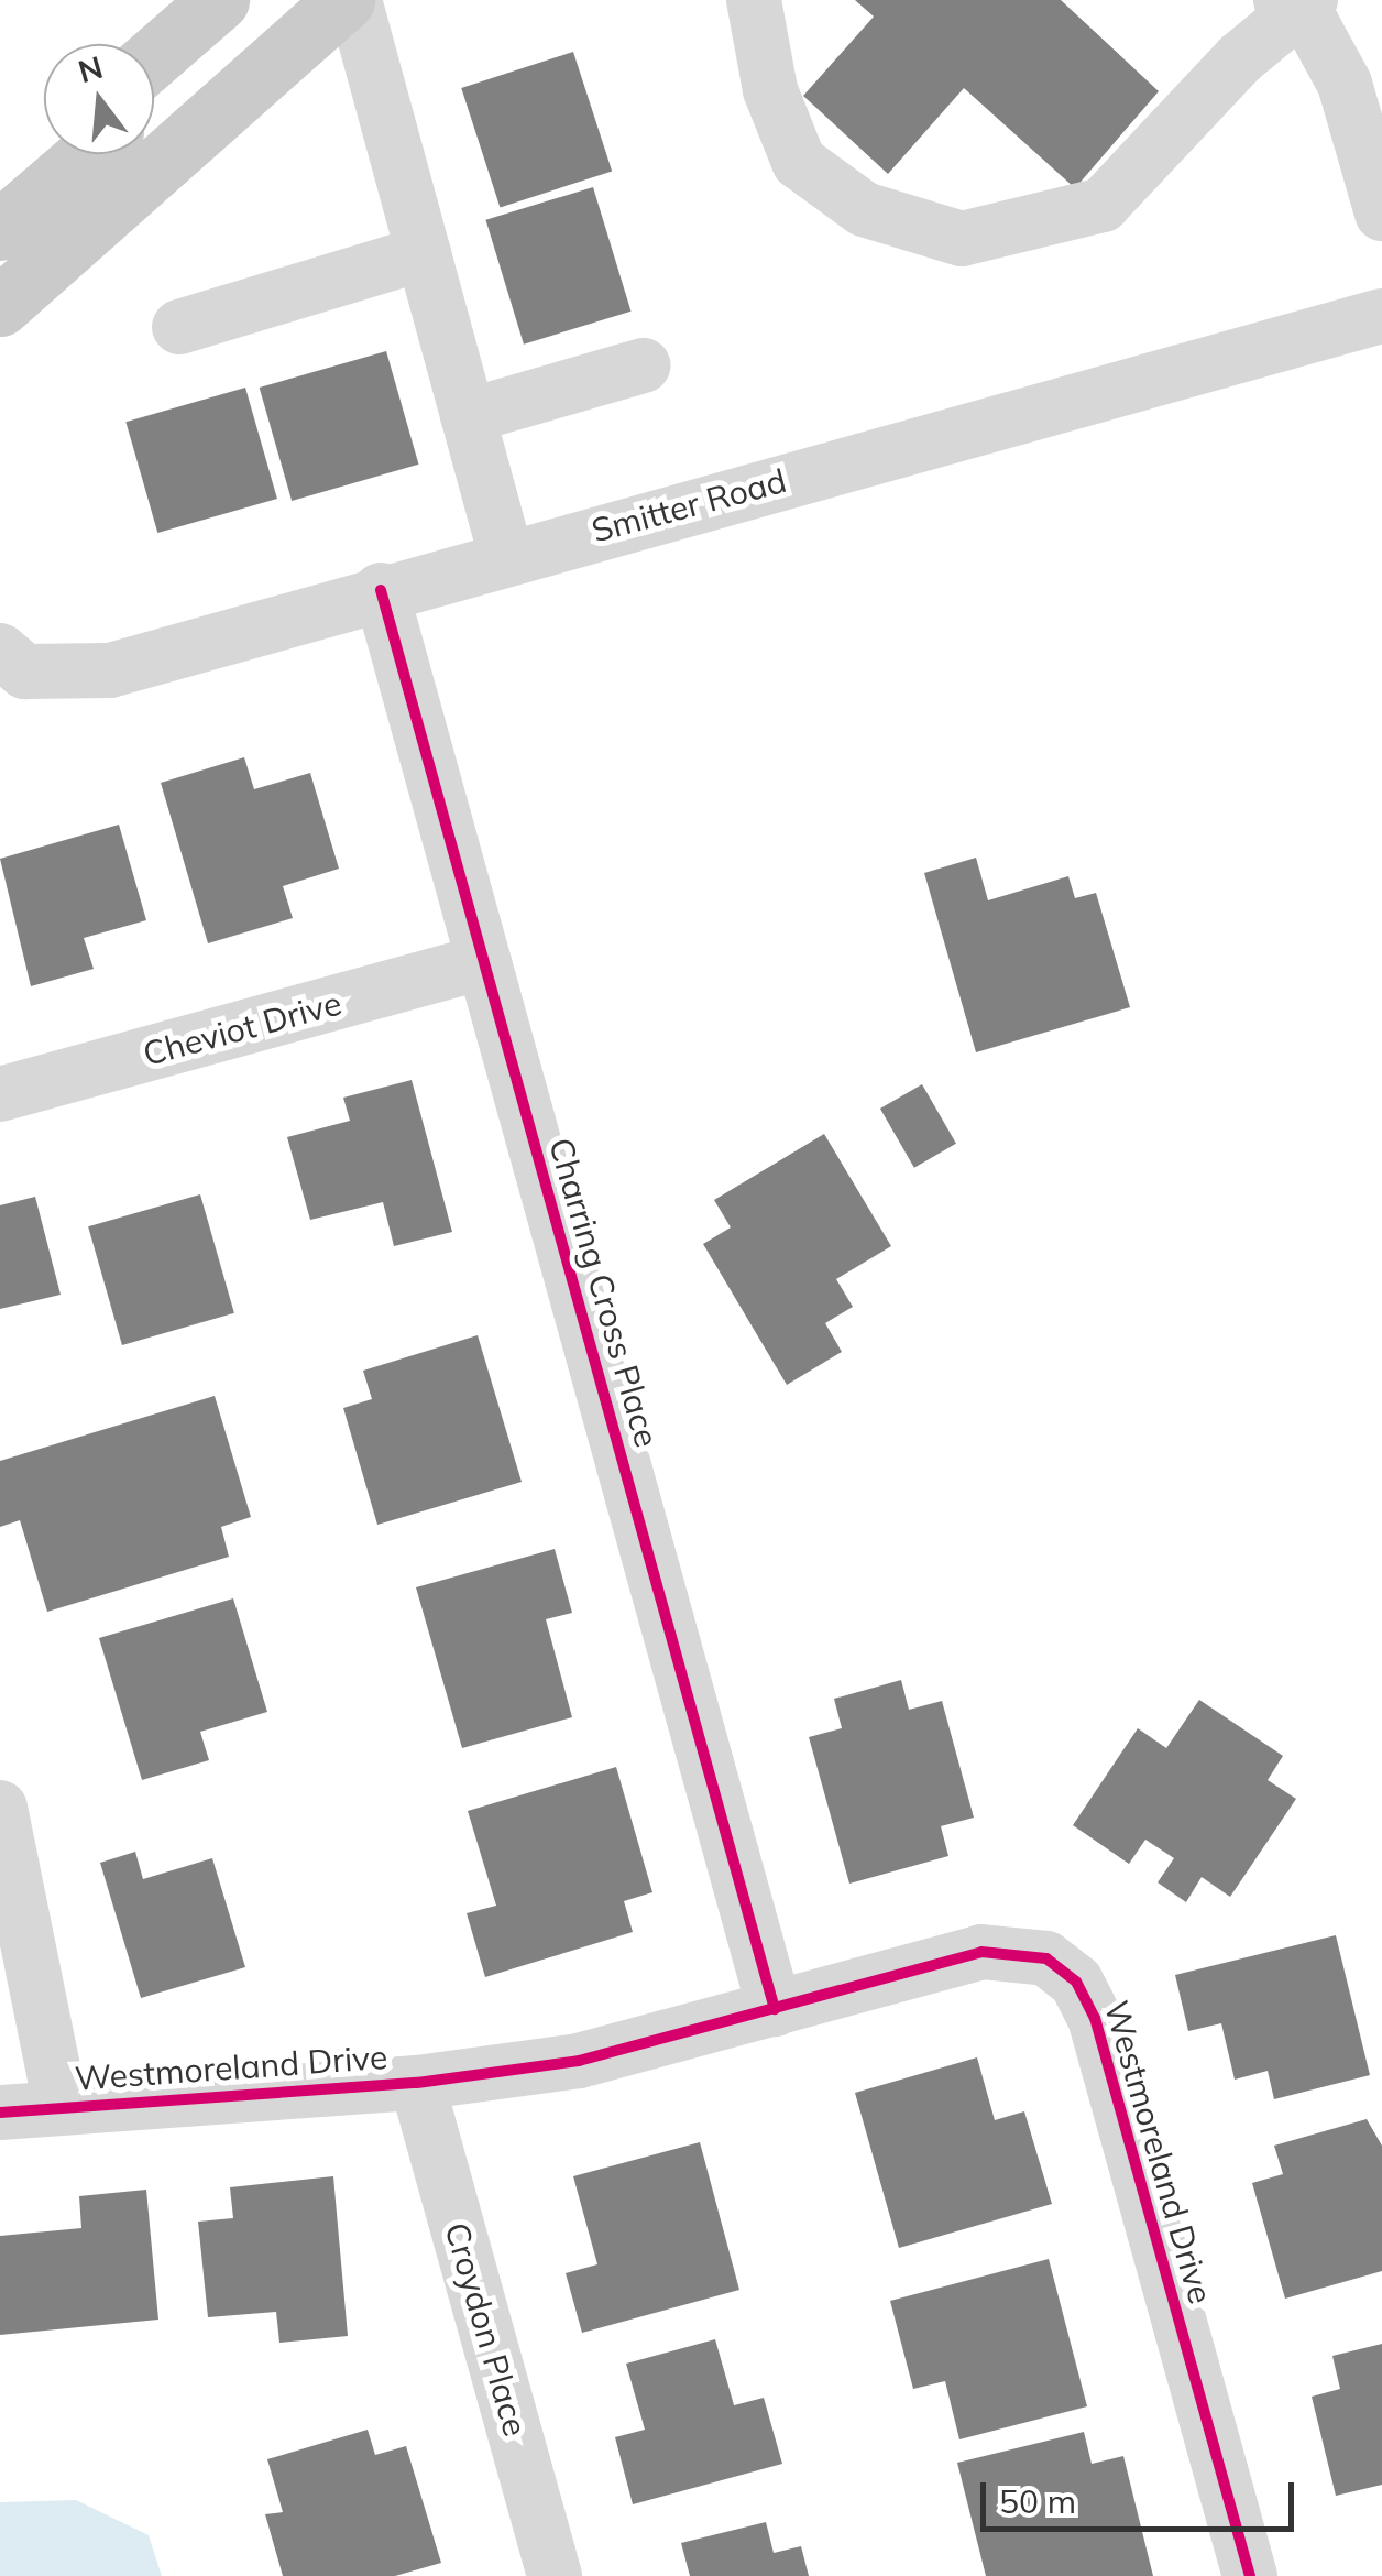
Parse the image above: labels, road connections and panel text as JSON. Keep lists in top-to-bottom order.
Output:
{
  "streets": {
    "street": [
      "Smitter Road",
      "Cheviot Drive",
      "Charring Cross Place",
      "Westmoreland Drive",
      "Croydon Place"
    ]
  },
  "crossings": [
    ["Smitter Road", "Charring Cross Place"],
    ["Cheviot Drive", "Charring Cross Place"],
    ["Charring Cross Place", "Westmoreland Drive"],
    ["Westmoreland Drive", "Croydon Place"]
  ],
  "scale_bar": "50 m",
  "north": "top"
}
